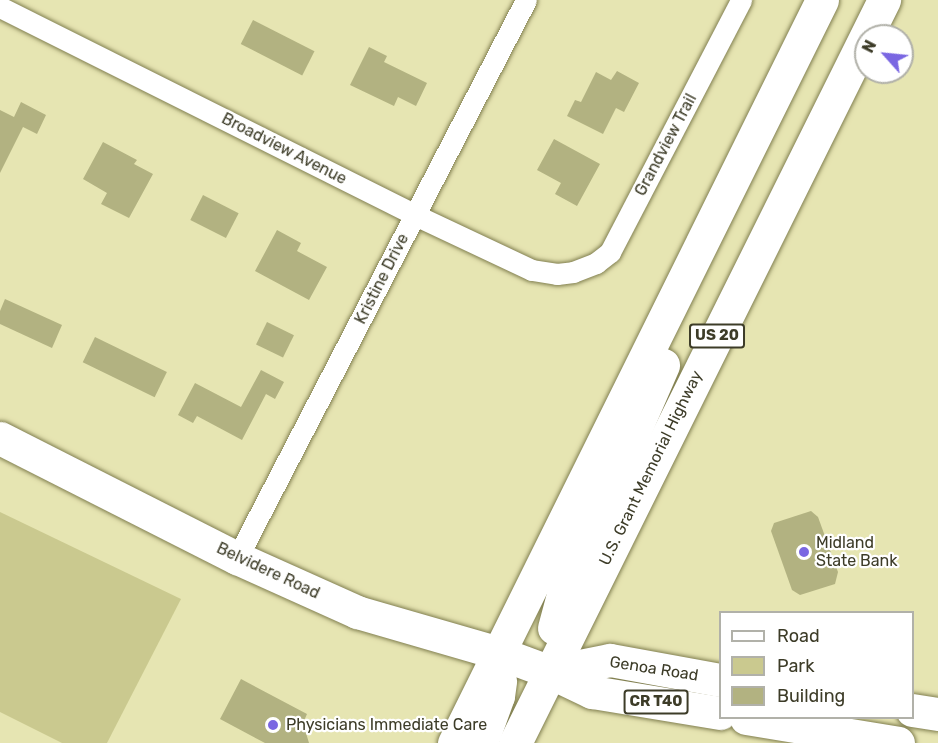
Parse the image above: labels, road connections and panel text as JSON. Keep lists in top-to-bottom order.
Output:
{
  "streets": {
    "main road": [
      "US 20",
      "U.S. Grant Memorial Highway",
      "Belvidere Road",
      "Genoa Road",
      "CR T40"
    ],
    "street": ["Grandview Trail", "Broadview Avenue", "Kristine Drive"]
  },
  "crossings": [
    ["Grandview Trail", "Broadview Avenue"],
    ["Broadview Avenue", "Kristine Drive"],
    ["Kristine Drive", "Belvidere Road"],
    ["U.S. Grant Memorial Highway", "Belvidere Road"],
    ["U.S. Grant Memorial Highway", "Genoa Road"],
    ["Belvidere Road", "Genoa Road"]
  ],
  "places": ["Midland State Bank", "Physicians Immediate Care"],
  "legend": ["Road", "Park", "Building"],
  "north": "top left"
}
